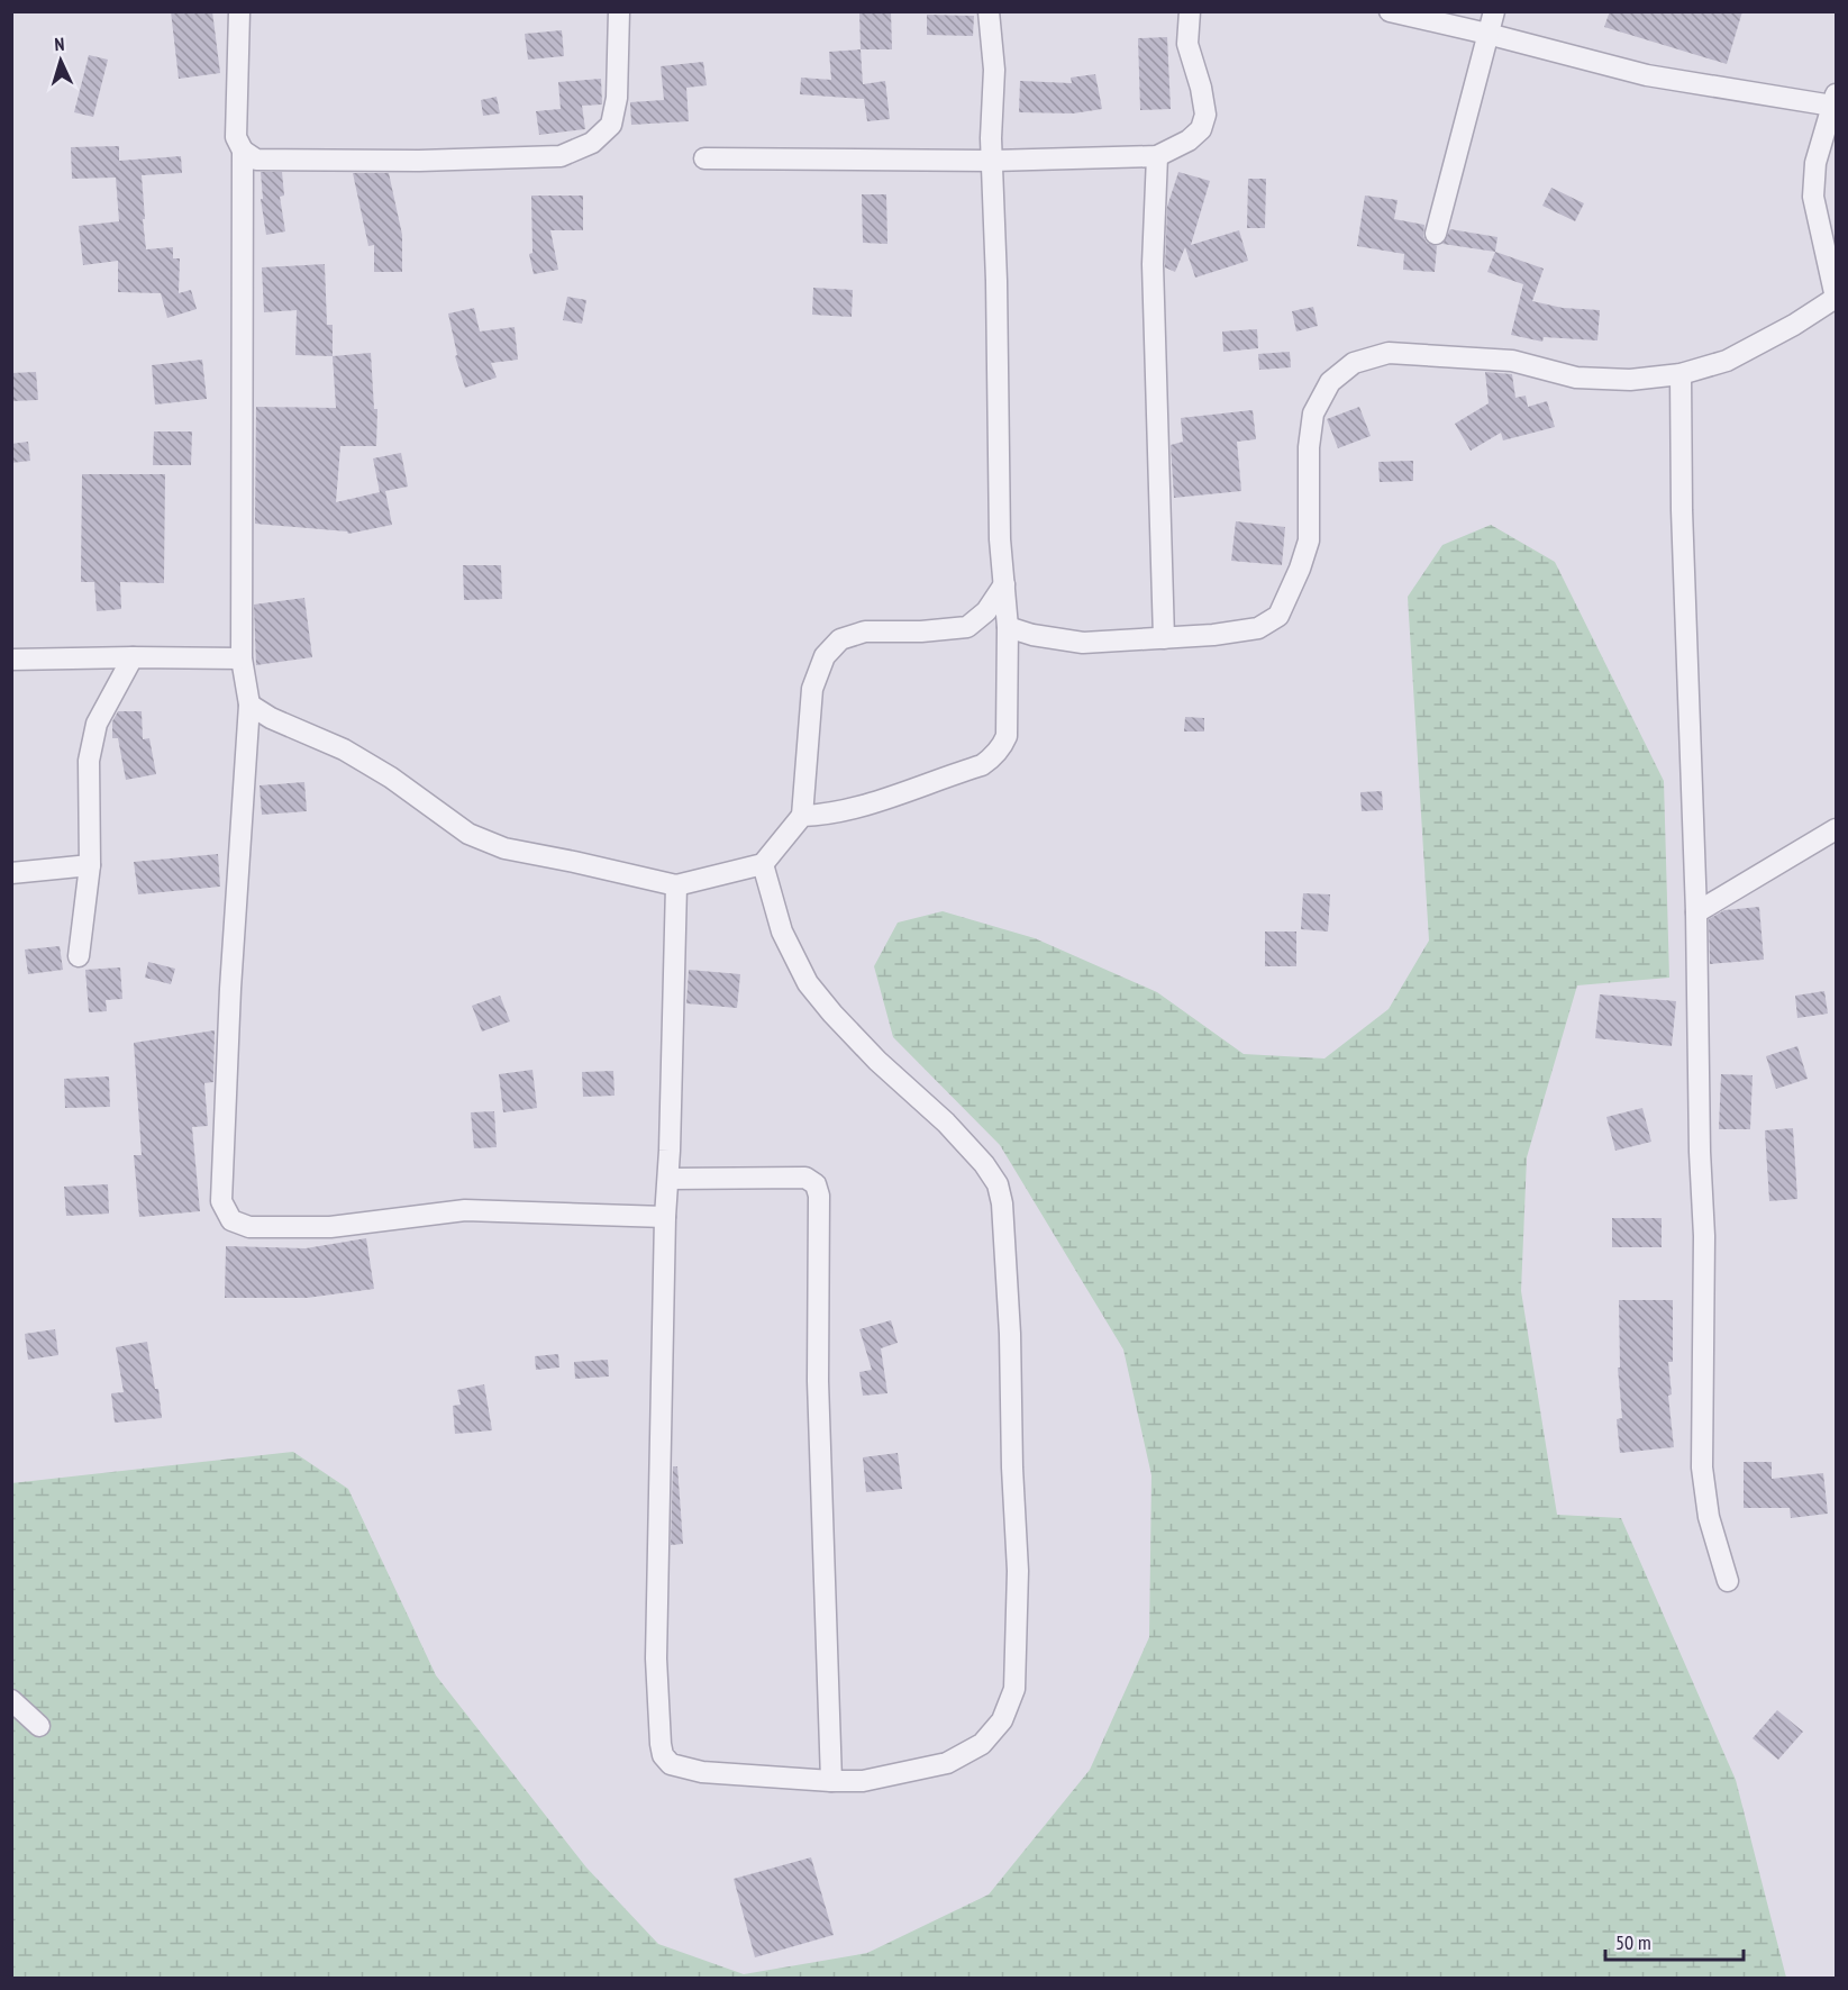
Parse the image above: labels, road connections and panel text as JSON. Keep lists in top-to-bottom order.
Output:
{
  "scale_bar": "50 m",
  "north": "top"
}
